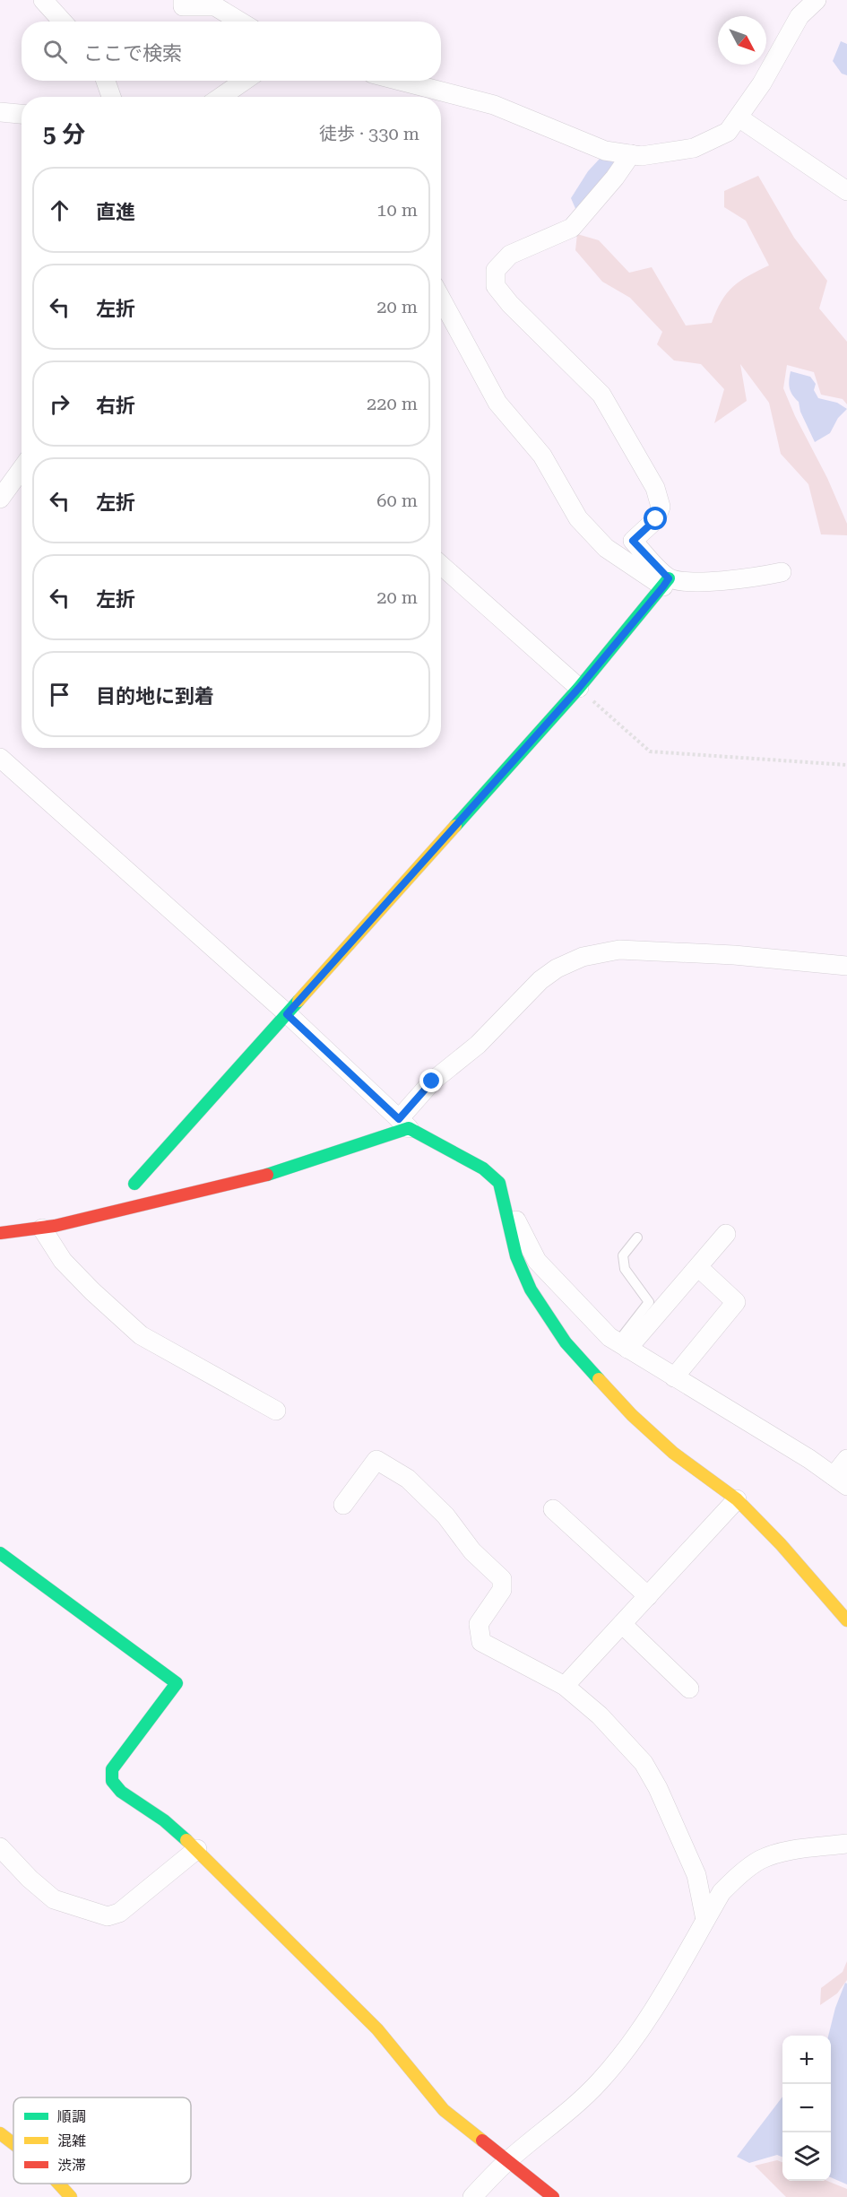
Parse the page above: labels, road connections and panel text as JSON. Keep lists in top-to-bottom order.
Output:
{
  "legend": ["順調", "混雑", "渋滞"],
  "north": "bottom right",
  "page": {
    "search": "ここで検索",
    "heading": ["5 分", "徒歩 · 330 m"],
    "list": [
      ["直進", "10 m"],
      ["左折", "20 m"],
      ["右折", "220 m"],
      ["左折", "60 m"],
      ["左折", "20 m"],
      "目的地に到着"
    ],
    "map_buttons": ["+", "−"]
  }
}
